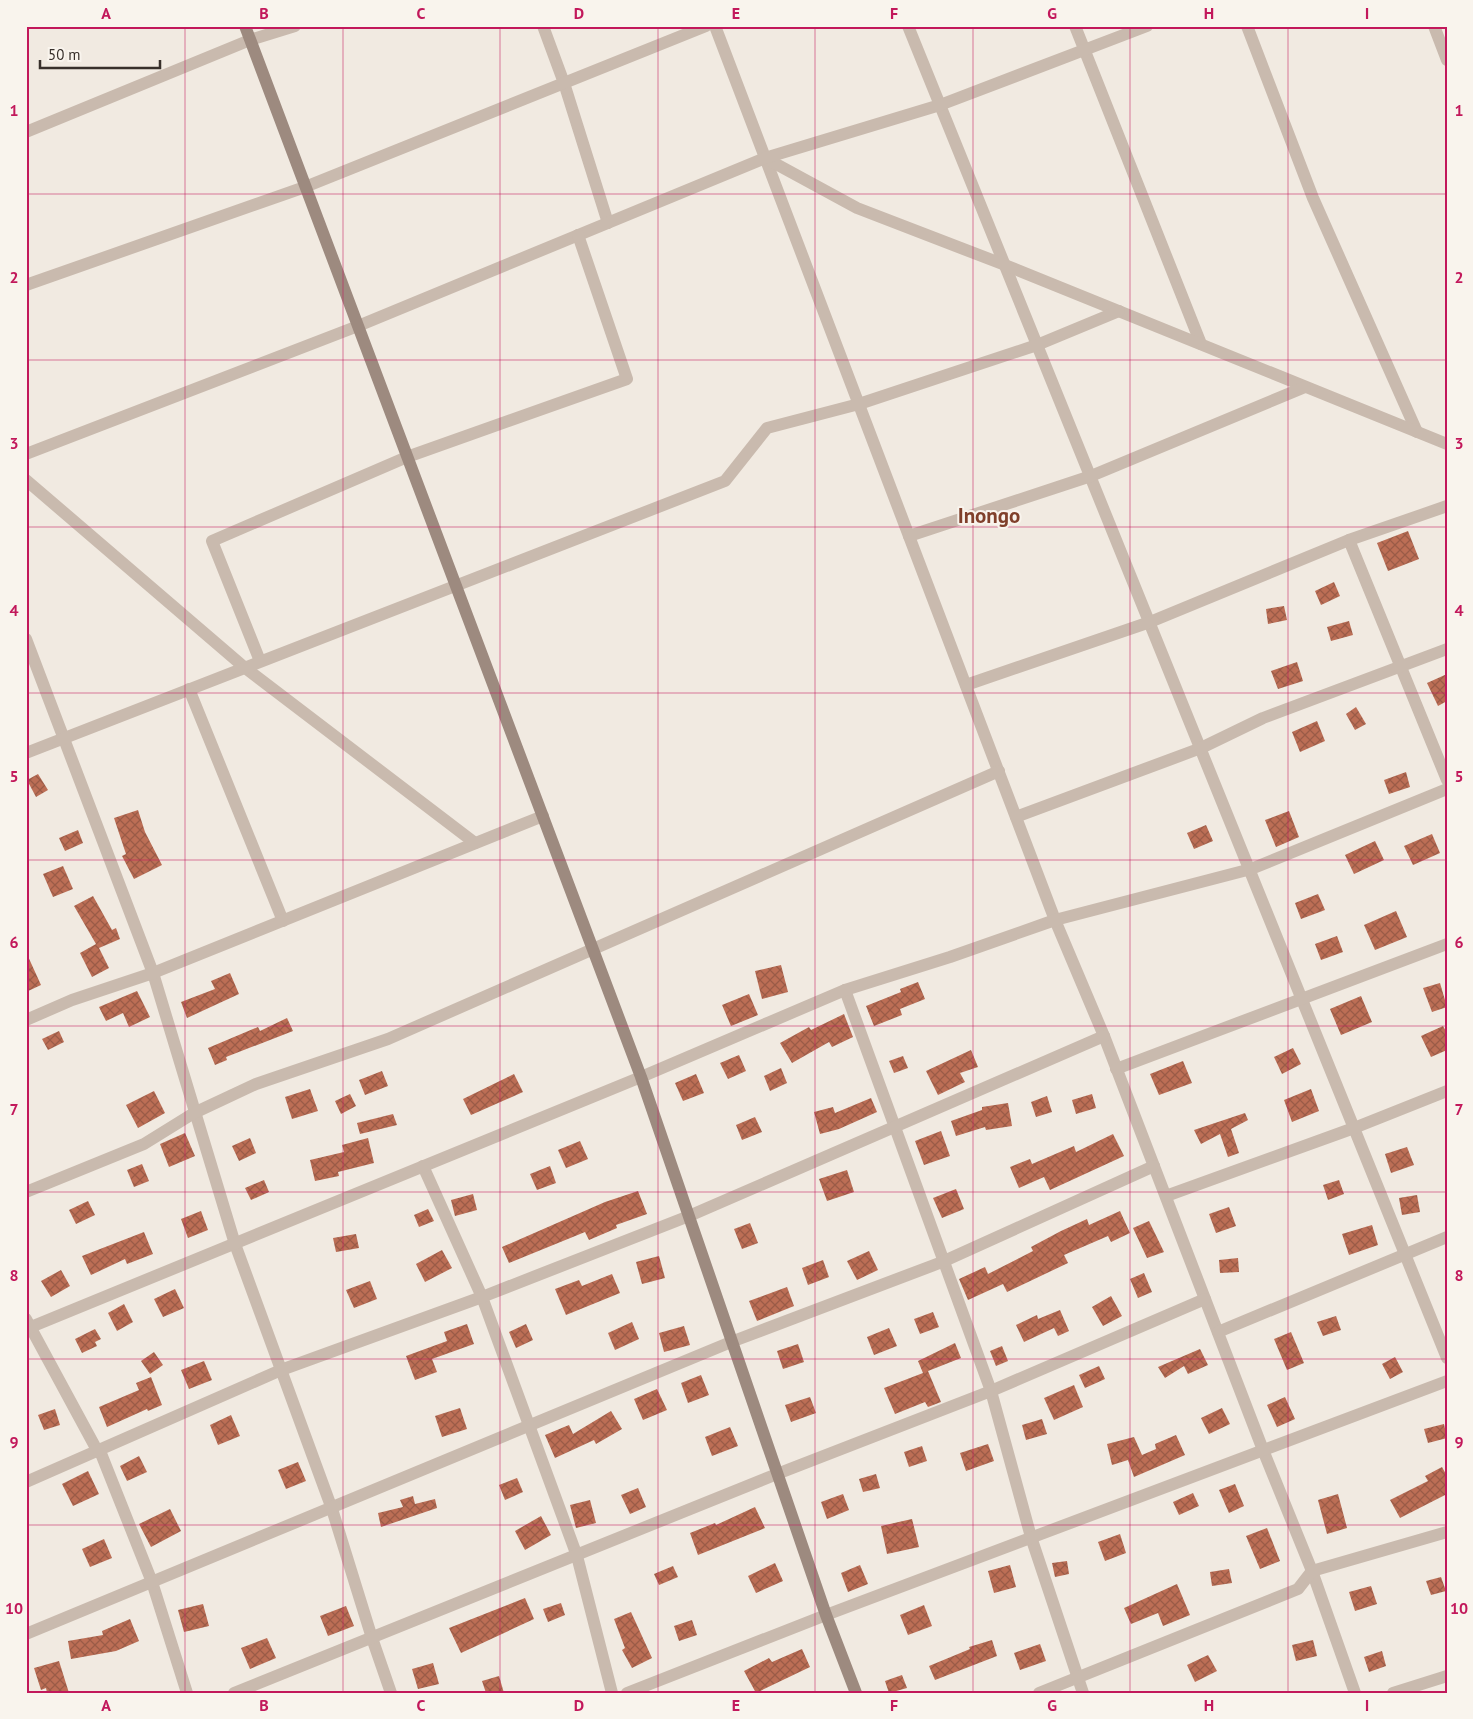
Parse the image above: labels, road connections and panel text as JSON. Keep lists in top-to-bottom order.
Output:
{
  "districts": ["Inongo"],
  "scale_bar": "50 m",
  "grid": {
    "columns": [
      "A",
      "B",
      "C",
      "D",
      "E",
      "F",
      "G",
      "H",
      "I"
    ],
    "rows": [
      "1",
      "2",
      "3",
      "4",
      "5",
      "6",
      "7",
      "8",
      "9",
      "10"
    ]
  }
}
